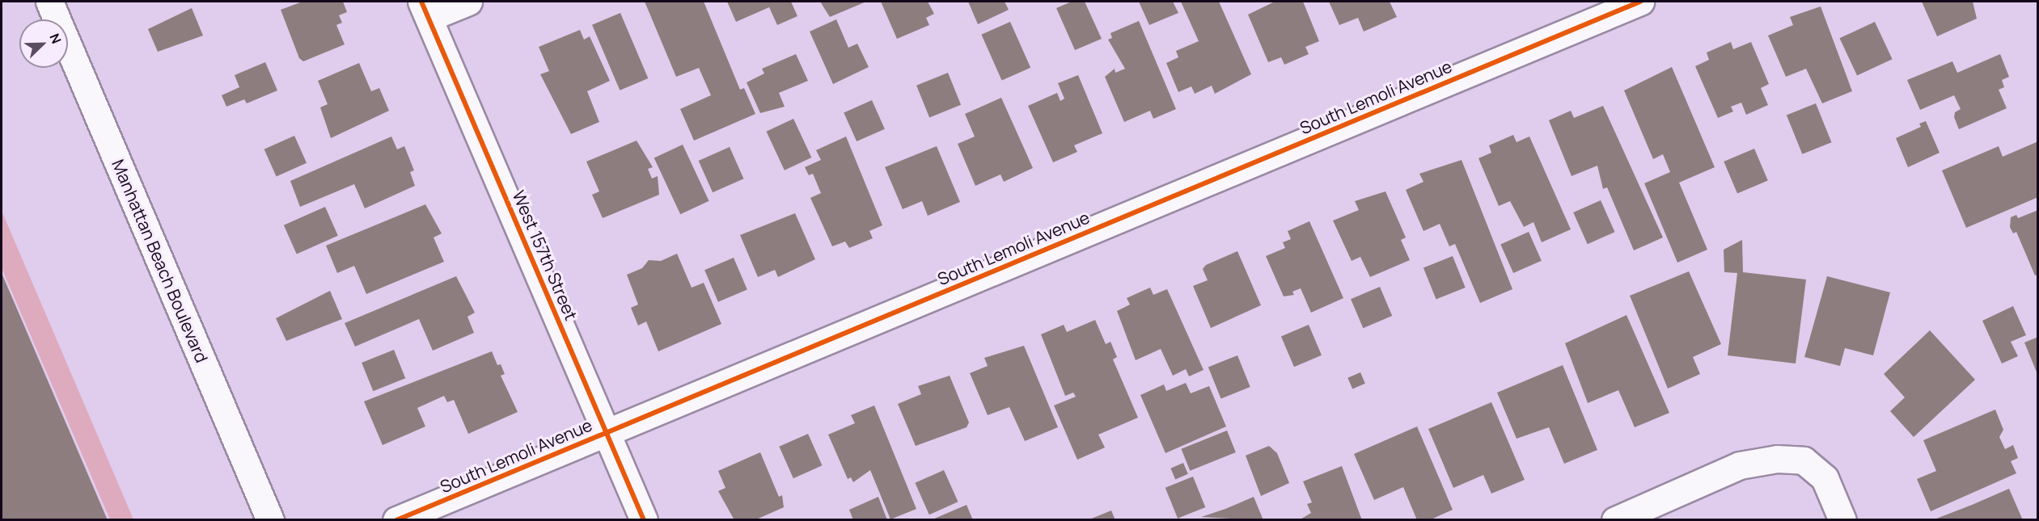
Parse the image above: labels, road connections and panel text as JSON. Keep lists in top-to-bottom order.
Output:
{
  "streets": {
    "street": ["South Lemoli Avenue", "West 157th Street", "Manhattan Beach Boulevard"]
  },
  "crossings": [
    ["South Lemoli Avenue", "West 157th Street"]
  ],
  "north": "top right"
}
